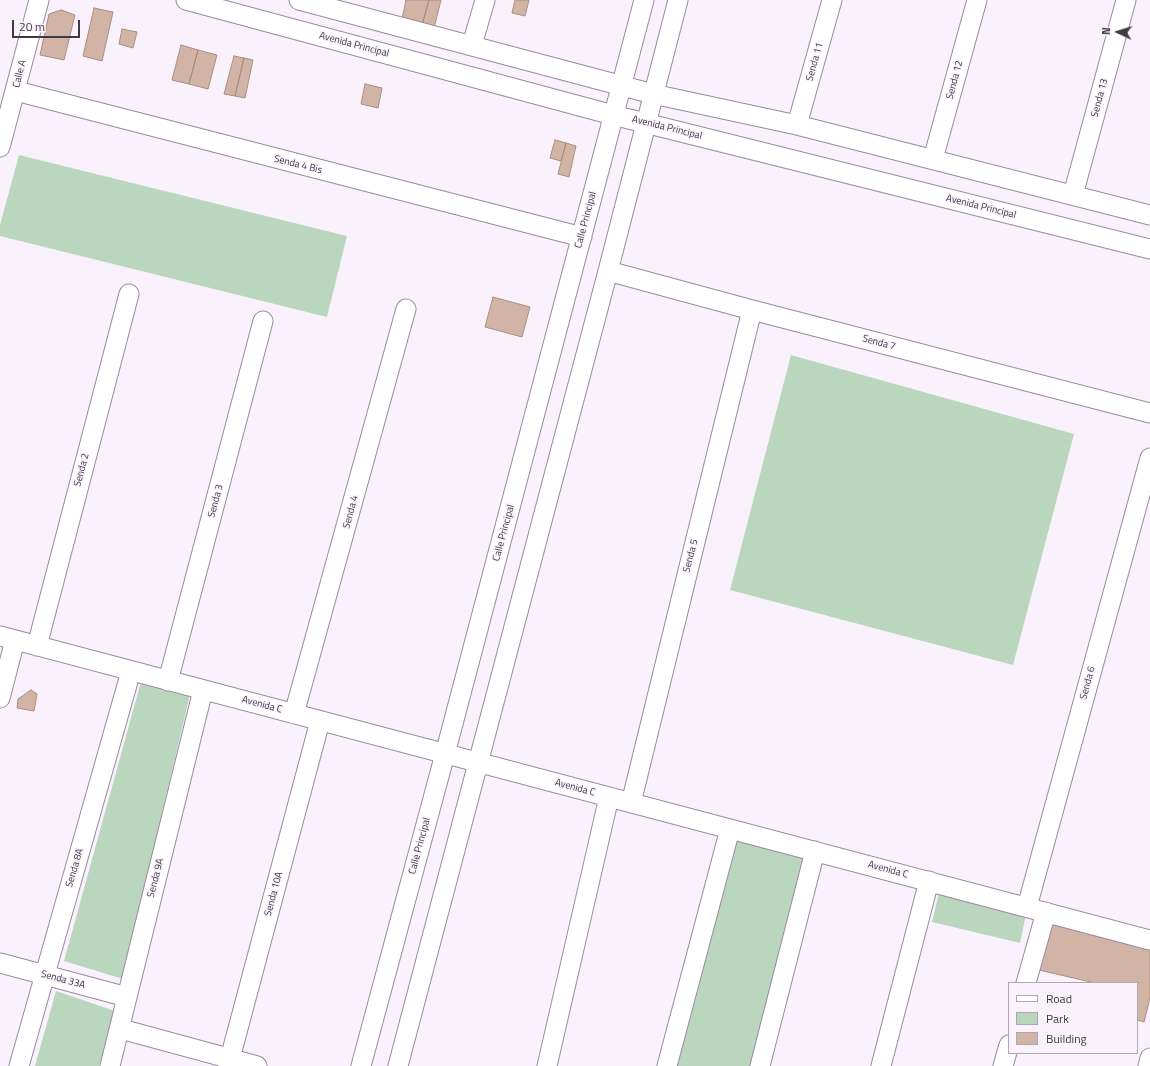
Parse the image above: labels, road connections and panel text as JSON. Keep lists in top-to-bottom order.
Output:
{
  "streets": {
    "street": [
      "Avenida Principal",
      "Senda 11",
      "Calle A",
      "Senda 12",
      "Senda 13",
      "Senda 4 Bis",
      "Calle Principal",
      "Senda 7",
      "Senda 2",
      "Senda 3",
      "Senda 4",
      "Senda 5",
      "Senda 6",
      "Avenida C",
      "Senda 8A",
      "Senda 9A",
      "Senda 10A",
      "Senda 33A"
    ]
  },
  "crossings": [
    ["Avenida Principal", "Calle Principal"],
    ["Calle A", "Senda 4 Bis"],
    ["Senda 4 Bis", "Calle Principal"],
    ["Calle Principal", "Avenida C"],
    ["Senda 7", "Senda 5"],
    ["Senda 2", "Avenida C"],
    ["Senda 3", "Avenida C"],
    ["Senda 4", "Avenida C"],
    ["Senda 5", "Avenida C"],
    ["Senda 6", "Avenida C"],
    ["Avenida C", "Senda 8A"],
    ["Avenida C", "Senda 9A"],
    ["Avenida C", "Senda 10A"],
    ["Senda 8A", "Senda 33A"],
    ["Senda 9A", "Senda 33A"]
  ],
  "legend": ["Road", "Park", "Building"],
  "scale_bar": "20 m",
  "north": "left"
}
